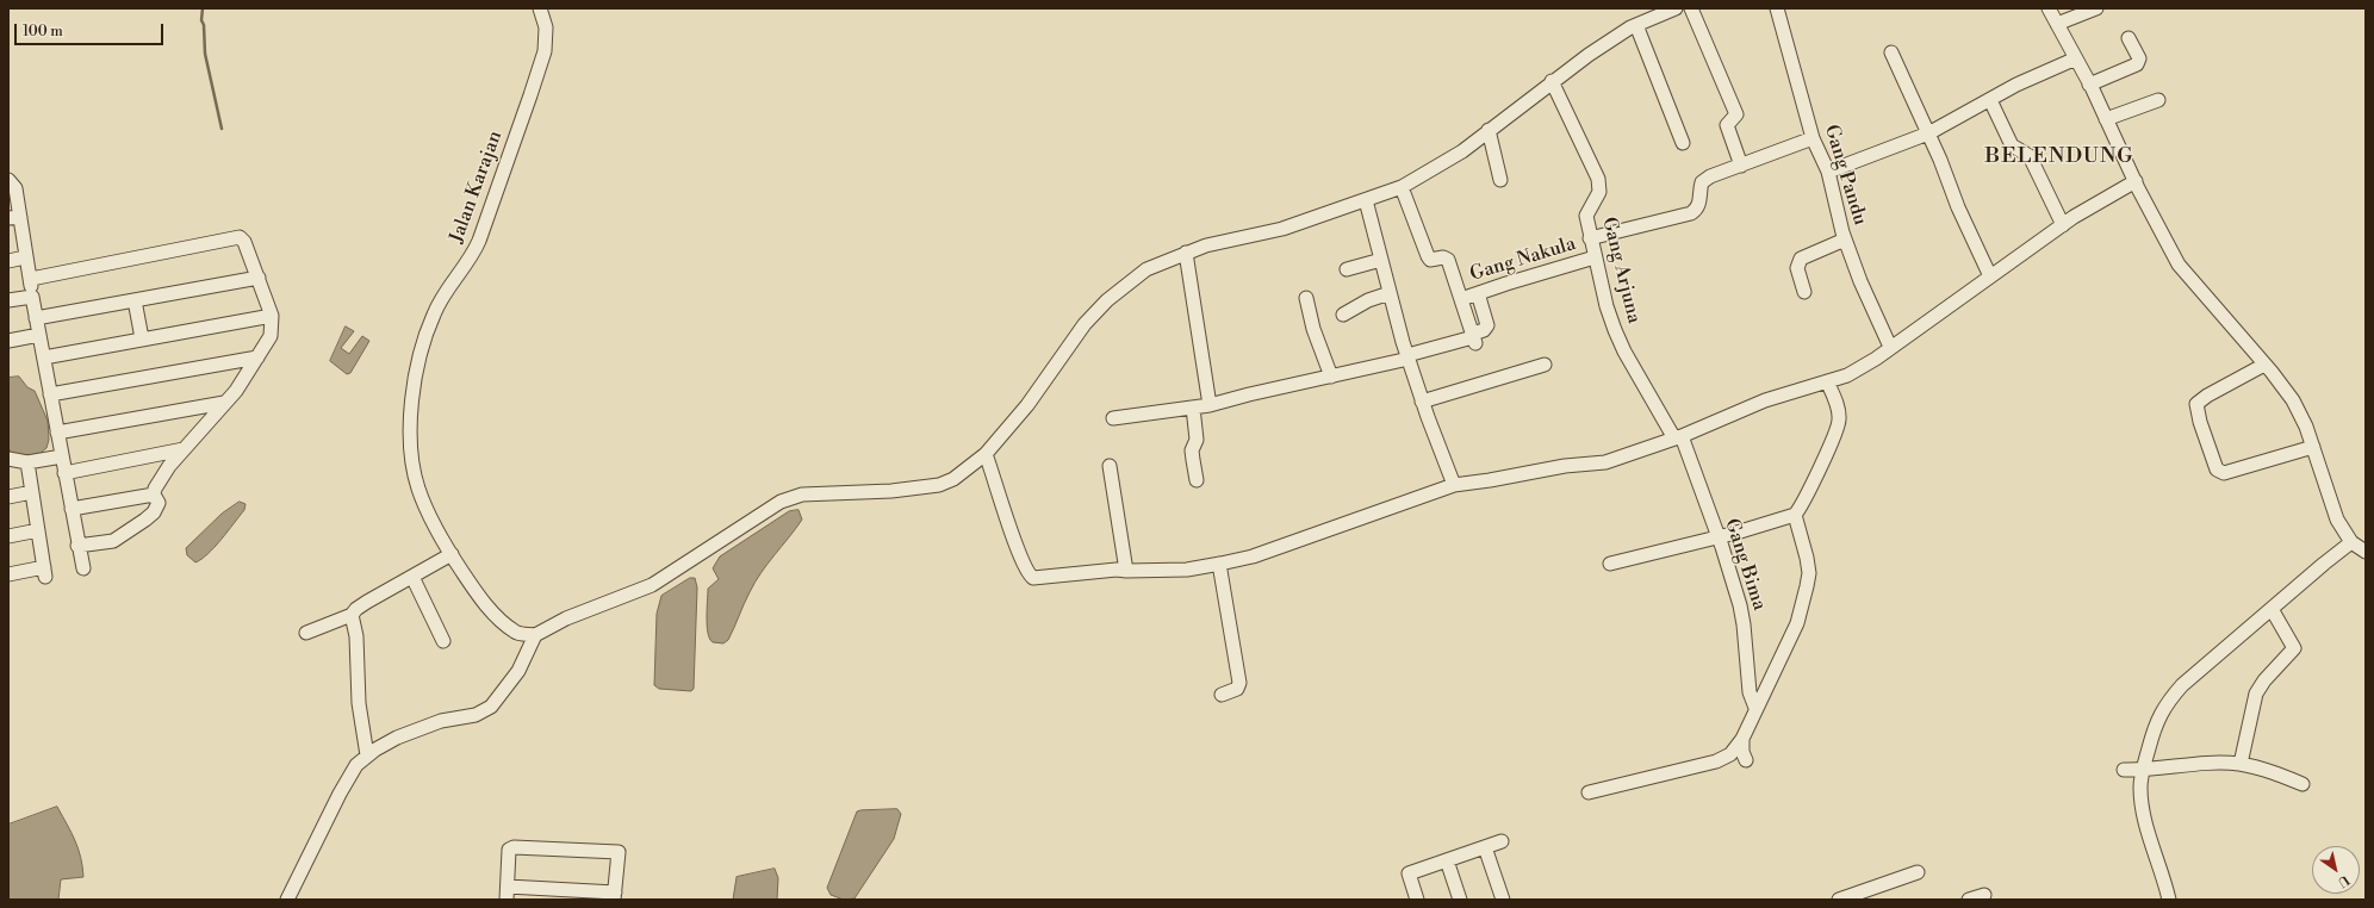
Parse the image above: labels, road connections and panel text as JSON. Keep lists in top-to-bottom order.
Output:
{
  "streets": {
    "street": [
      "Gang Pandu",
      "Jalan Karajan",
      "Gang Nakula",
      "Gang Arjuna",
      "Gang Bima"
    ]
  },
  "crossings": [
    ["Gang Nakula", "Gang Arjuna"],
    ["Gang Arjuna", "Gang Bima"]
  ],
  "districts": ["BELENDUNG"],
  "scale_bar": "100 m",
  "north": "bottom right"
}
